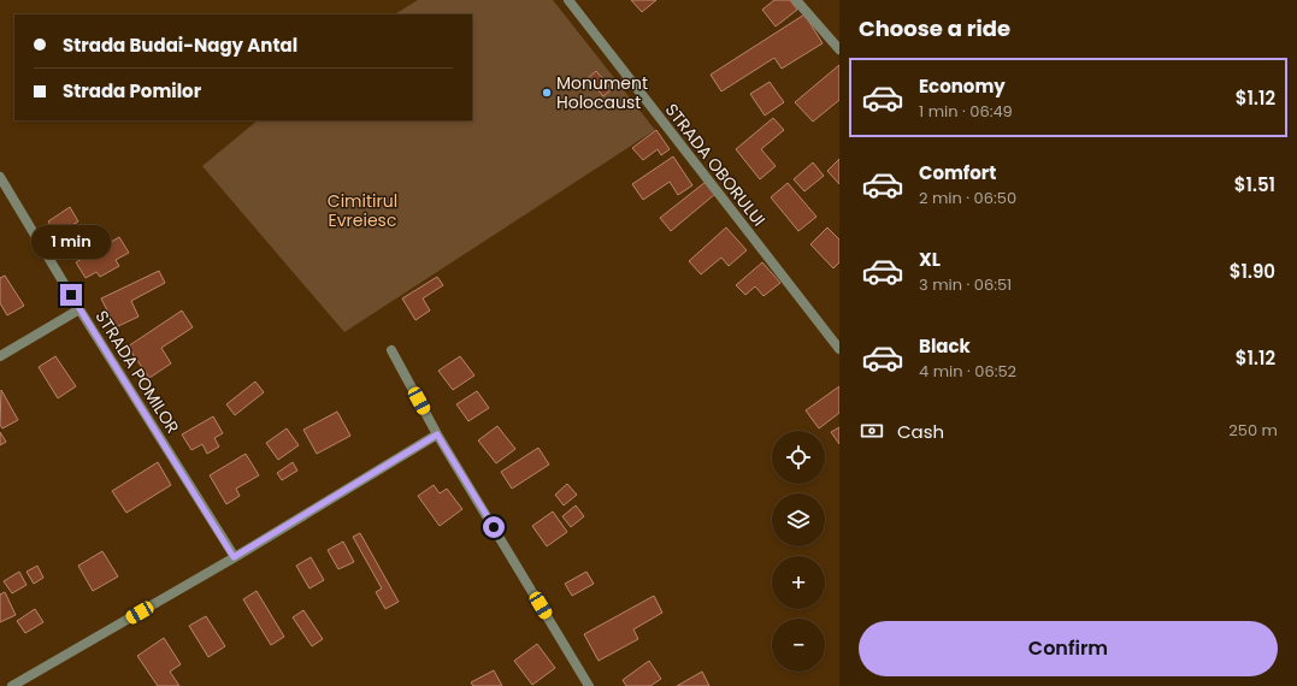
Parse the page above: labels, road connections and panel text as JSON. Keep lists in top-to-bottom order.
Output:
{
  "streets": {
    "street": ["STRADA OBORULUI", "STRADA POMILOR"]
  },
  "parks": ["Cimitirul Evreiesc"],
  "places": ["Monument Holocaust"],
  "page": {
    "heading": "Choose a ride",
    "banner": ["Strada Budai-Nagy Antal", "Strada Pomilor"],
    "list": [
      {
        "name": "Economy",
        "note": "1 min · 06:49",
        "value": "$1.12"
      },
      {
        "name": "Comfort",
        "note": "2 min · 06:50",
        "value": "$1.51"
      },
      {
        "name": "XL",
        "note": "3 min · 06:51",
        "value": "$1.90"
      },
      {
        "name": "Black",
        "note": "4 min · 06:52",
        "value": "$1.12"
      }
    ],
    "bubble": "1 min",
    "pay": ["Cash", "250 m"],
    "map_buttons": ["+", "−"],
    "buttons": "Confirm"
  }
}
